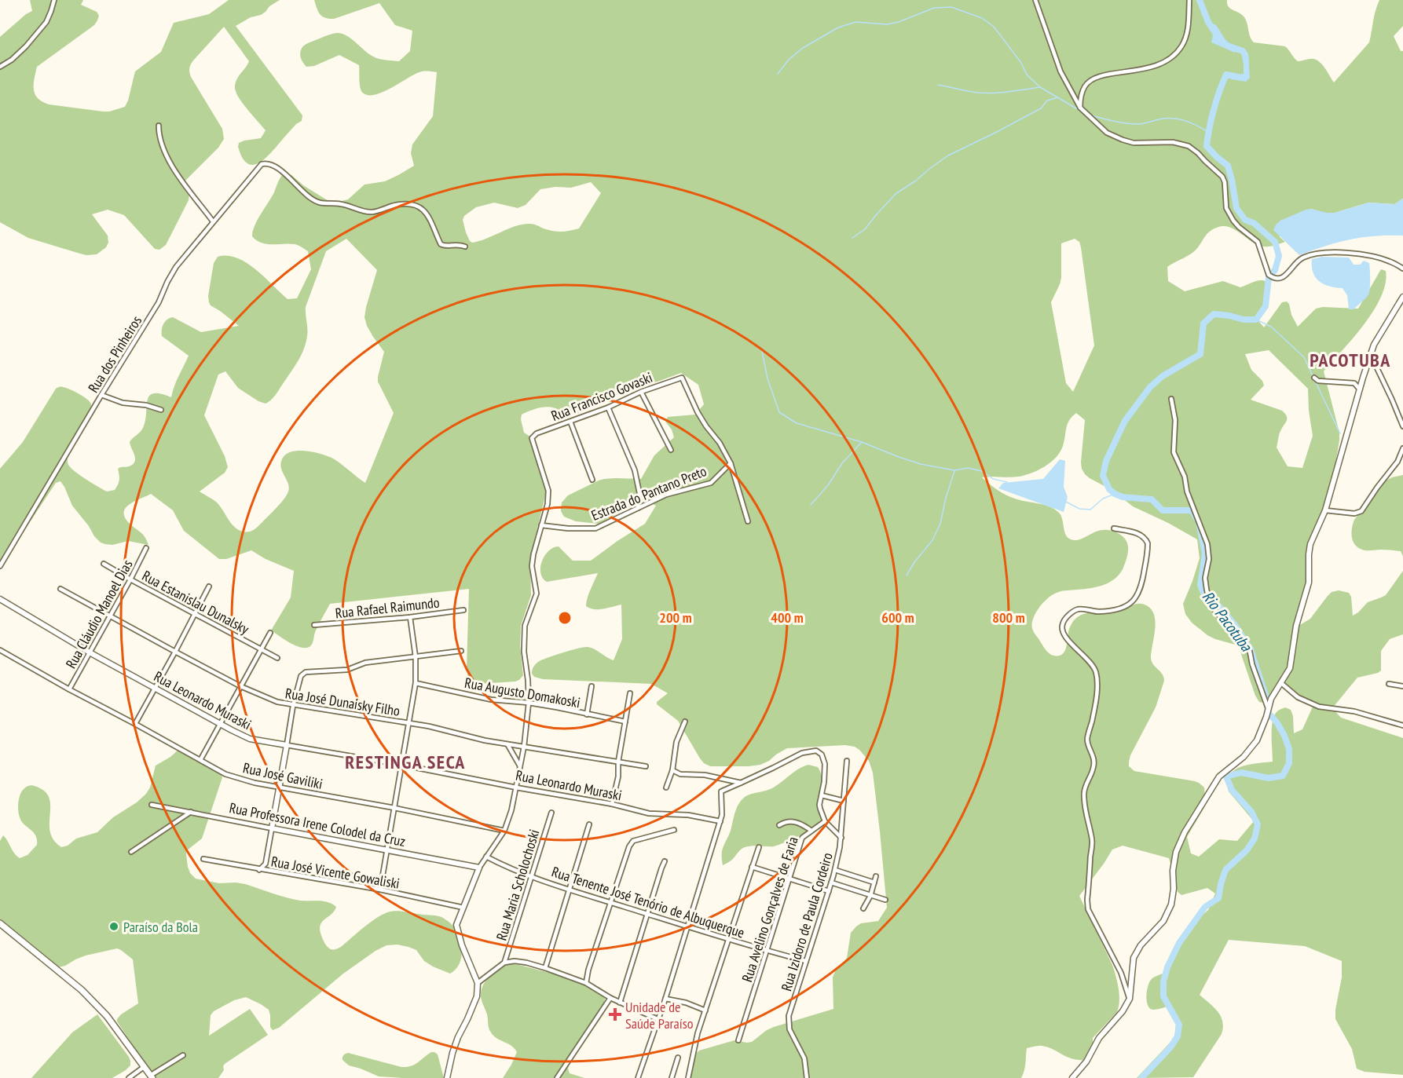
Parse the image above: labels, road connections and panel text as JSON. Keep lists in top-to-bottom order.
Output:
{
  "streets": {
    "street": [
      "Rua dos Pinheiros",
      "Rua Francisco Govaski",
      "Estrada do Pantano Preto",
      "Rua Estanislau Dunalsky",
      "Rua Rafael Raimundo",
      "Rua Cláudio Manoel Dias",
      "Rua Augusto Domakoski",
      "Rua Leonardo Muraski",
      "Rua José Dunaisky Filho",
      "Rua José Gaviliki",
      "Rua Professora Irene Colodel da Cruz",
      "Rua José Vicente Gowaliski",
      "Rua Maria Scholochoski",
      "Rua Tenente José Tenório de Albuquerque",
      "Rua Avelino Gonçalves de Faria",
      "Rua Izidoro de Paula Cordeiro"
    ]
  },
  "crossings": [
    ["Rua Francisco Govaski", "Estrada do Pantano Preto"],
    ["Rua Estanislau Dunalsky", "Rua Cláudio Manoel Dias"],
    ["Rua Cláudio Manoel Dias", "Rua Leonardo Muraski"],
    ["Rua Cláudio Manoel Dias", "Rua José Dunaisky Filho"],
    ["Rua Cláudio Manoel Dias", "Rua José Gaviliki"],
    ["Rua Maria Scholochoski", "Rua Tenente José Tenório de Albuquerque"],
    ["Rua Tenente José Tenório de Albuquerque", "Rua Avelino Gonçalves de Faria"],
    ["Rua Tenente José Tenório de Albuquerque", "Rua Izidoro de Paula Cordeiro"]
  ],
  "districts": ["PACOTUBA", "RESTINGA SECA"],
  "water": ["Rio Pacotuba"],
  "places": {
    "other": ["Paraíso da Bola"],
    "health": ["Unidade de Saúde Paraíso"]
  },
  "rings": [
    "200 m",
    "400 m",
    "600 m",
    "800 m"
  ]
}
